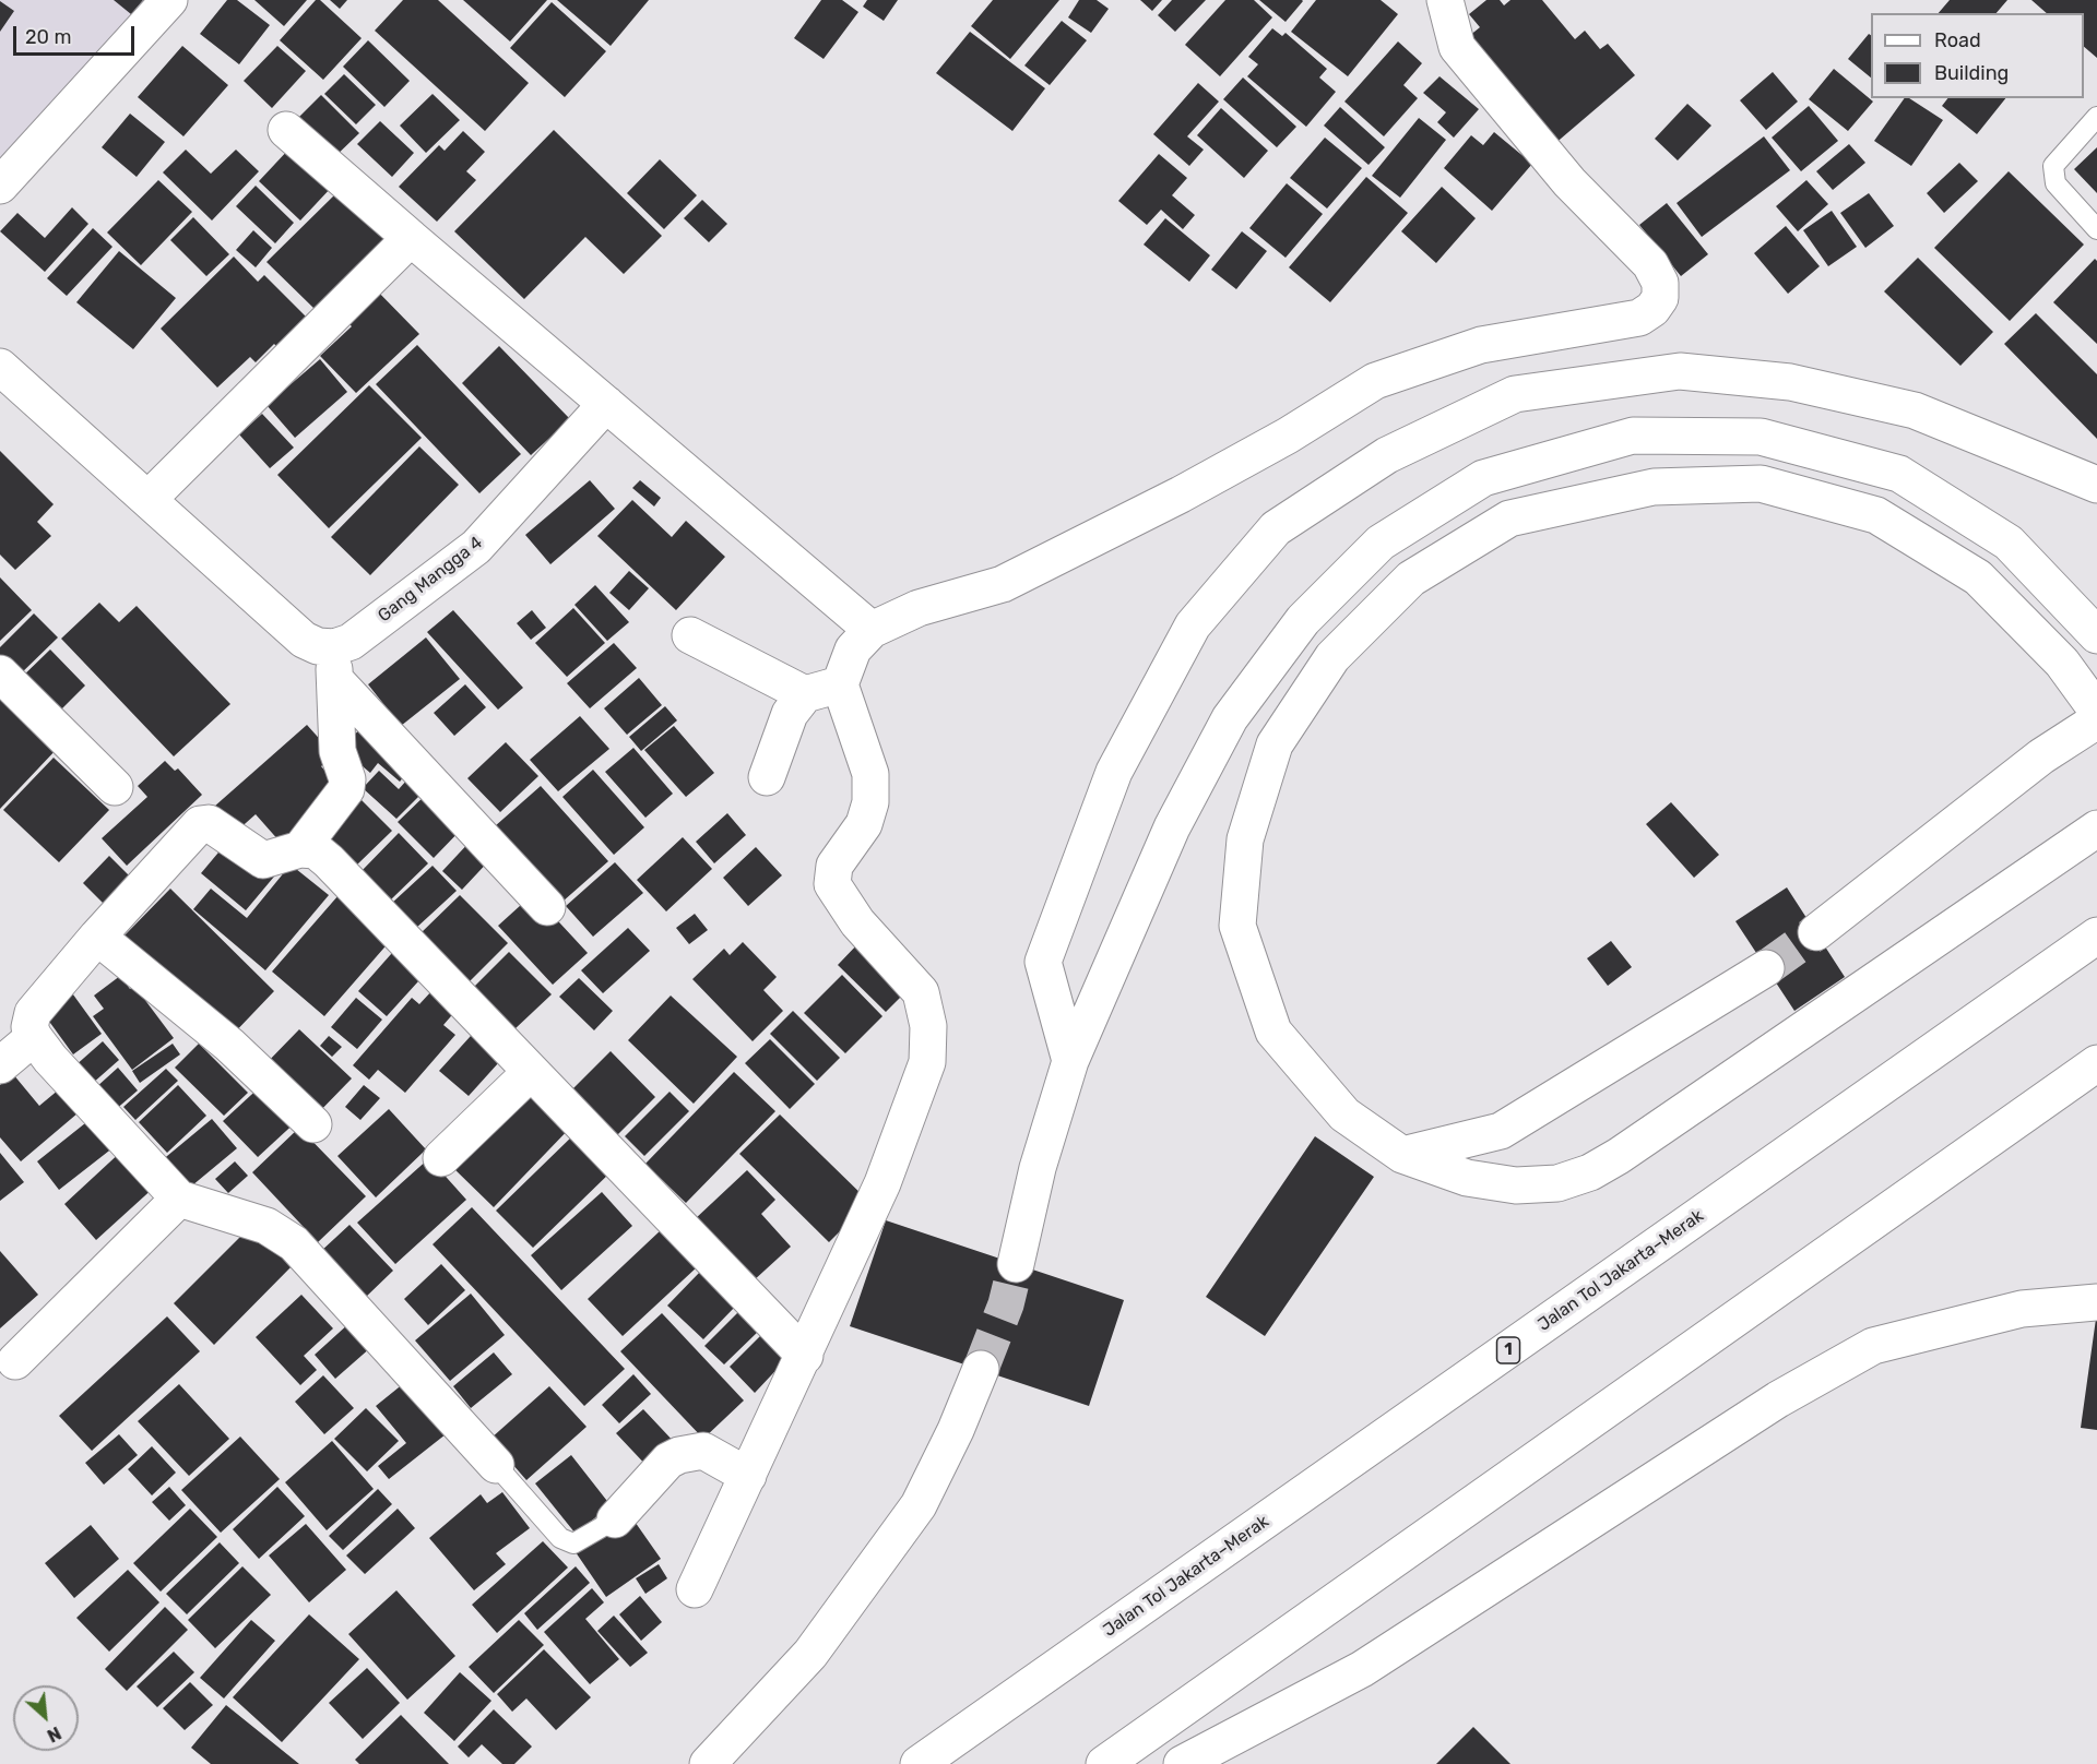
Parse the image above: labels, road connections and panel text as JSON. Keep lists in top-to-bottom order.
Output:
{
  "streets": {
    "main road": ["Gang Mangga 4", "Jalan Tol Jakarta–Merak", "1"]
  },
  "legend": ["Road", "Building"],
  "scale_bar": "20 m",
  "north": "bottom right"
}
